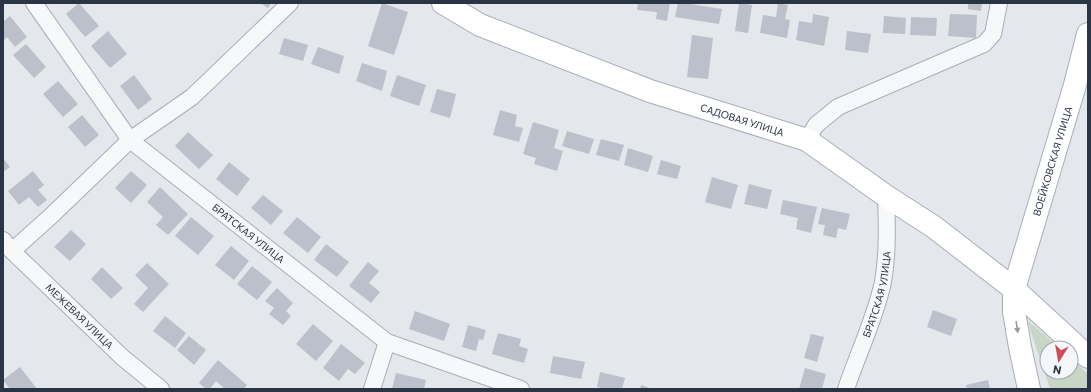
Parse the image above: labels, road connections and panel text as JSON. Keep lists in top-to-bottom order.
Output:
{
  "streets": {
    "main road": ["САДОВАЯ УЛИЦА", "ВОЕЙКОВСКАЯ УЛИЦА"],
    "street": ["БРАТСКАЯ УЛИЦА", "МЕЖЕВАЯ УЛИЦА"]
  },
  "crossings": [
    ["САДОВАЯ УЛИЦА", "ВОЕЙКОВСКАЯ УЛИЦА"],
    ["САДОВАЯ УЛИЦА", "БРАТСКАЯ УЛИЦА"]
  ],
  "north": "bottom"
}
